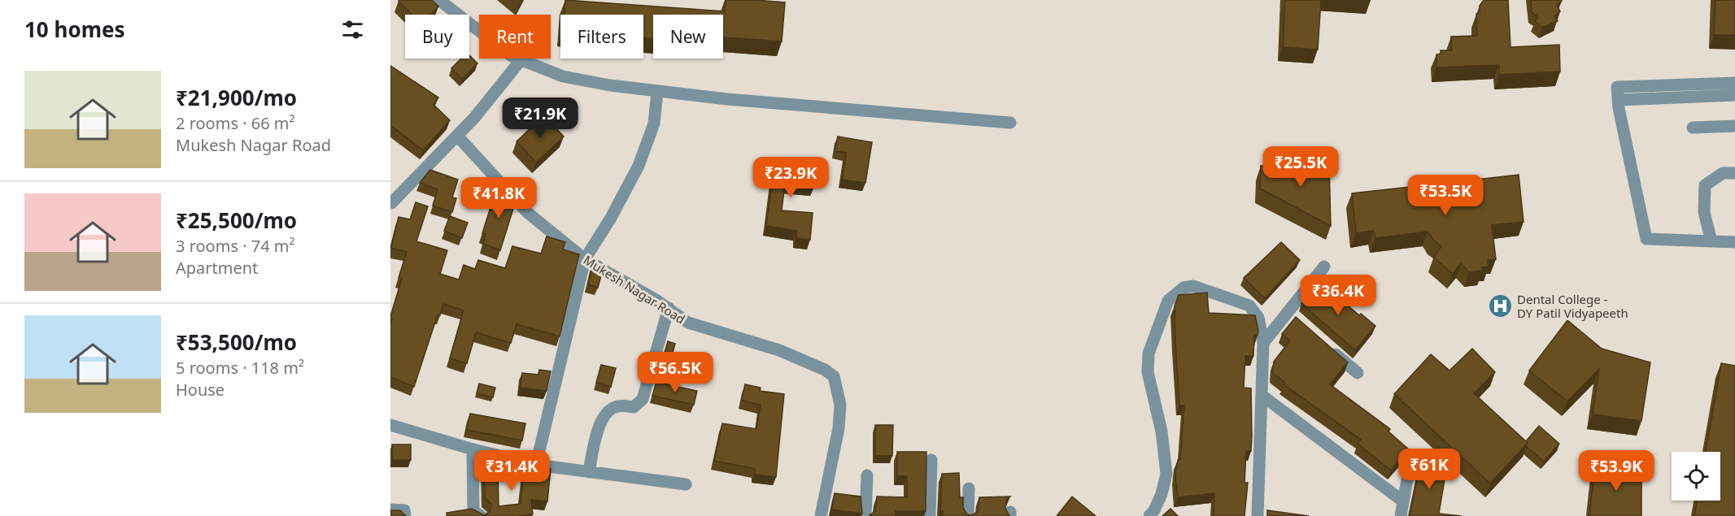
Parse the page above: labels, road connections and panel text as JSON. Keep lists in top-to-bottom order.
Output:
{
  "streets": {
    "street": ["Mukesh Nagar Road"]
  },
  "places": {
    "hospital": ["Dental College - DY Patil Vidyapeeth"]
  },
  "page": {
    "heading": "10 homes",
    "chip": [
      "Buy",
      "Rent",
      "Filters",
      "New"
    ],
    "list": [
      {
        "name": "₹21,900/mo",
        "note": "2 rooms · 66 m² · Mukesh Nagar Road"
      },
      {
        "name": "₹25,500/mo",
        "note": "3 rooms · 74 m² · Apartment"
      },
      {
        "name": "₹53,500/mo",
        "note": "5 rooms · 118 m² · House"
      }
    ],
    "price": [
      "₹21.9K",
      "₹25.5K",
      "₹23.9K",
      "₹53.5K",
      "₹41.8K",
      "₹36.4K",
      "₹56.5K",
      "₹61K",
      "₹31.4K",
      "₹53.9K"
    ]
  }
}
